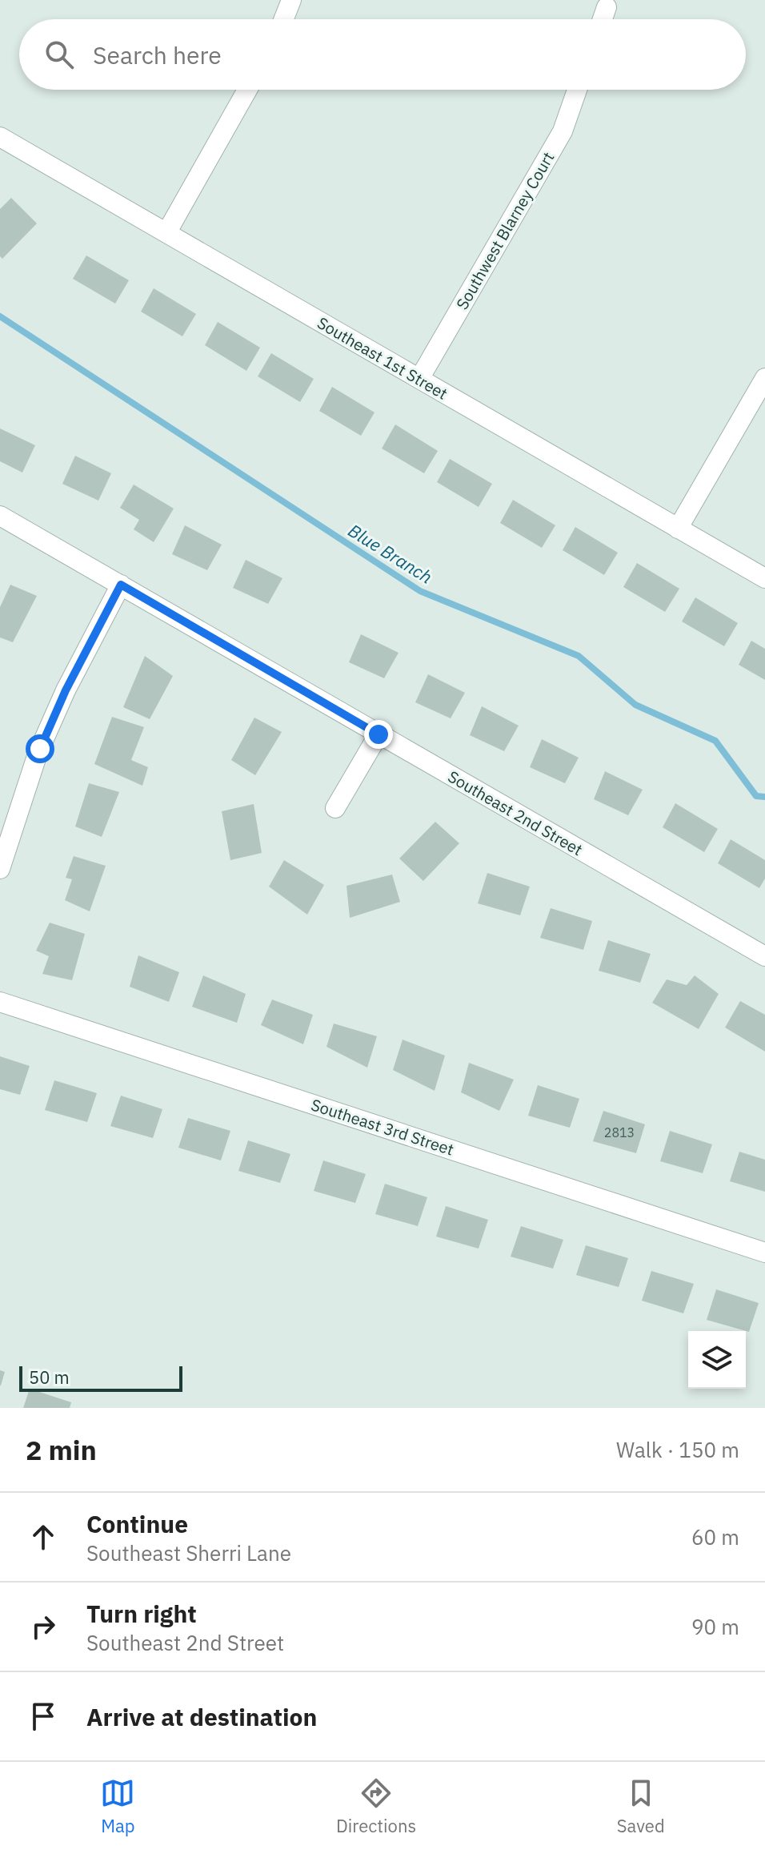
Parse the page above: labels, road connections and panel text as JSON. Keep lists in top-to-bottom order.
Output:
{
  "streets": {
    "street": [
      "Southwest Blarney Court",
      "Southeast 1st Street",
      "Southeast 2nd Street",
      "Southeast 3rd Street"
    ]
  },
  "crossings": [
    ["Southwest Blarney Court", "Southeast 1st Street"]
  ],
  "water": ["Blue Branch"],
  "house_numbers": ["2813"],
  "scale_bar": "50 m",
  "page": {
    "search": "Search here",
    "scale": "50 m",
    "heading": ["2 min", "Walk · 150 m"],
    "list": [
      ["Continue", "Southeast Sherri Lane", "60 m"],
      ["Turn right", "Southeast 2nd Street", "90 m"],
      "Arrive at destination"
    ],
    "nav": ["Map", "Directions", "Saved"]
  }
}
